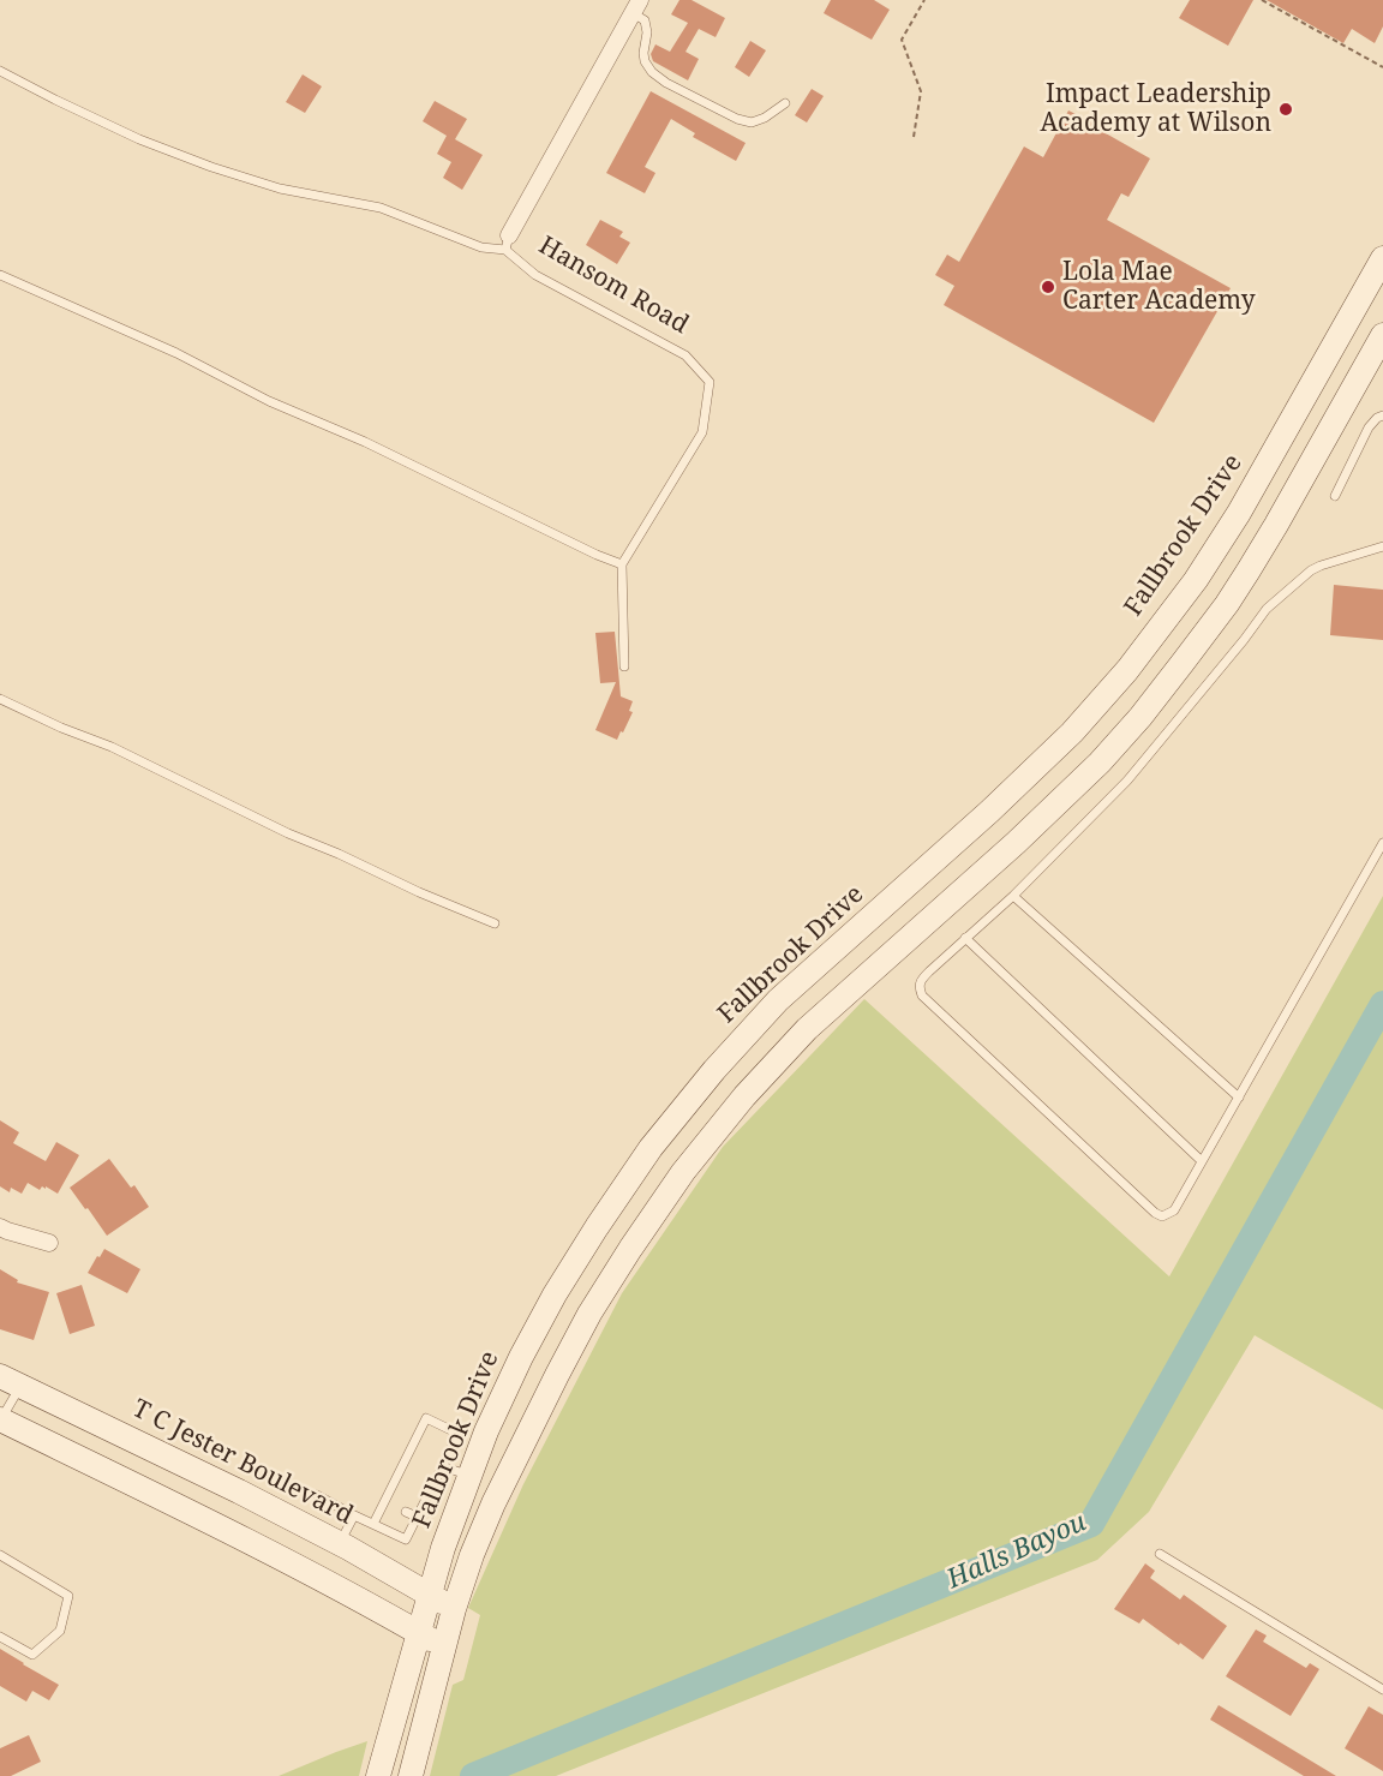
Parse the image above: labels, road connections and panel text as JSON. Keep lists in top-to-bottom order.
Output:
{
  "streets": {
    "main road": ["Fallbrook Drive", "T C Jester Boulevard"],
    "street": ["Hansom Road"]
  },
  "crossings": [
    ["Fallbrook Drive", "T C Jester Boulevard"]
  ],
  "water": ["Halls Bayou"],
  "places": ["Impact Leadership Academy at Wilson", "Lola Mae Carter Academy"]
}
